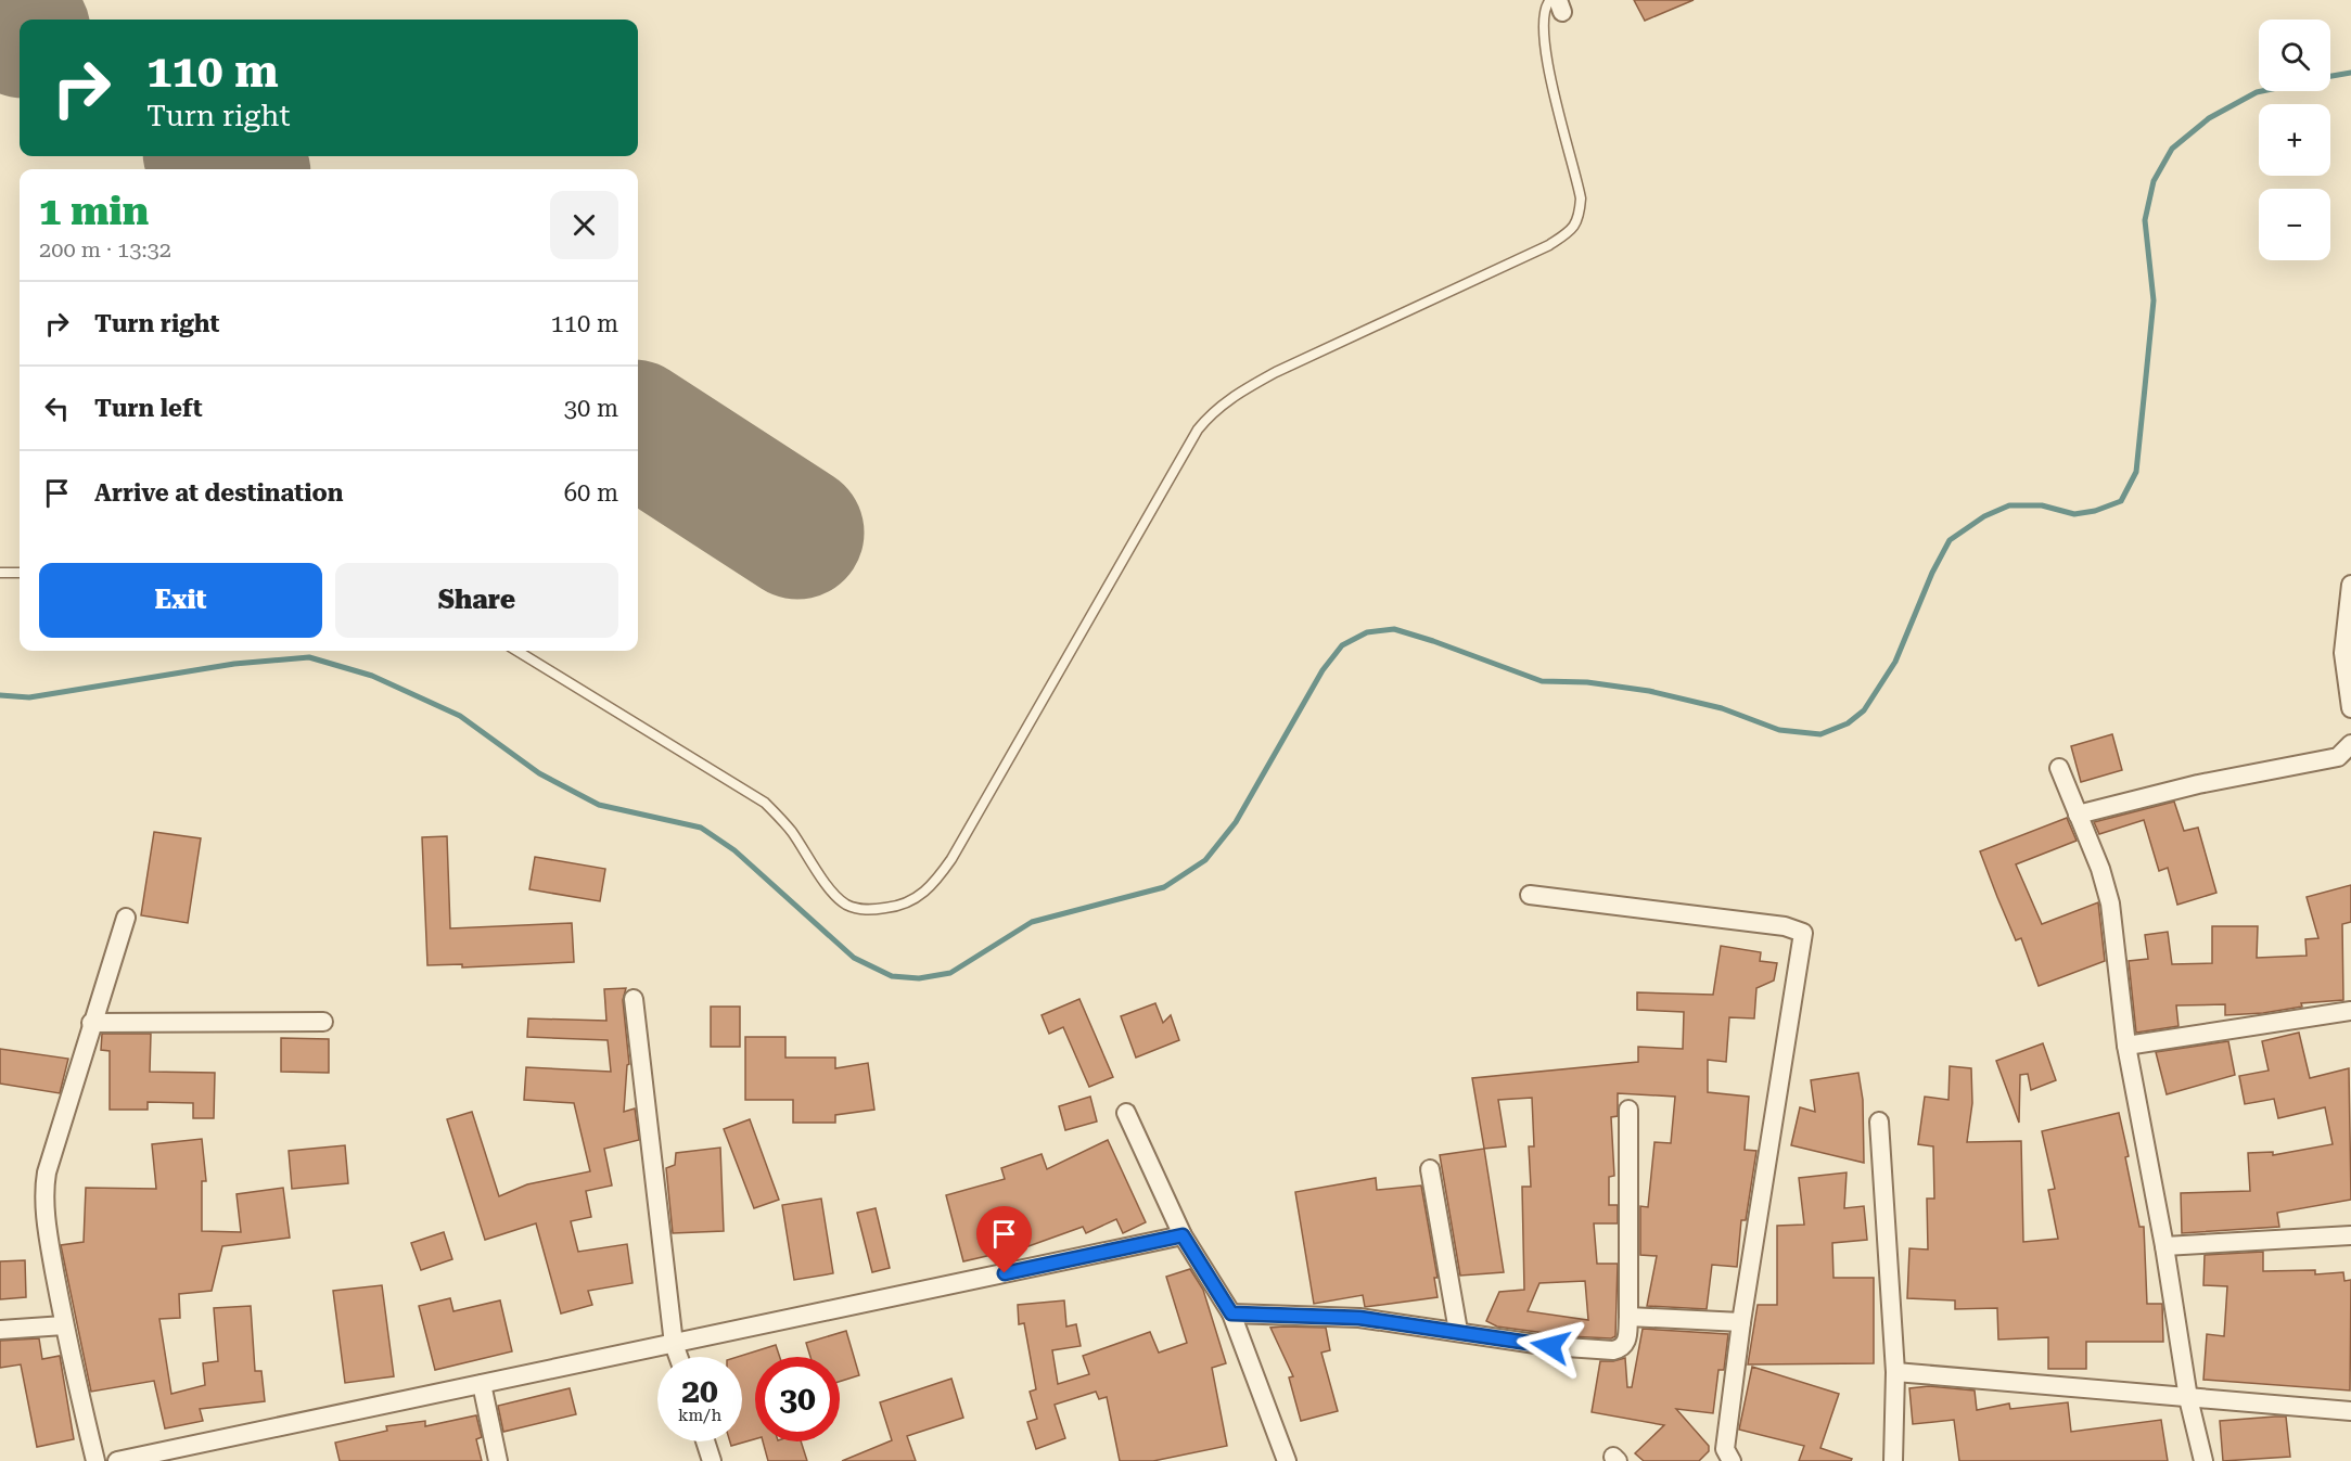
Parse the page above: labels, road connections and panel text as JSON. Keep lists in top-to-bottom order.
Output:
{
  "page": {
    "map_buttons": ["+", "−"],
    "turn": ["110 m", "Turn right"],
    "heading": ["1 min", "200 m · 13:32"],
    "list": [
      {
        "name": "Turn right",
        "value": "110 m"
      },
      {
        "name": "Turn left",
        "value": "30 m"
      },
      {
        "name": "Arrive at destination",
        "value": "60 m"
      }
    ],
    "buttons": ["Exit", "Share"],
    "speed": "20 km/h",
    "limit": "30"
  }
}
